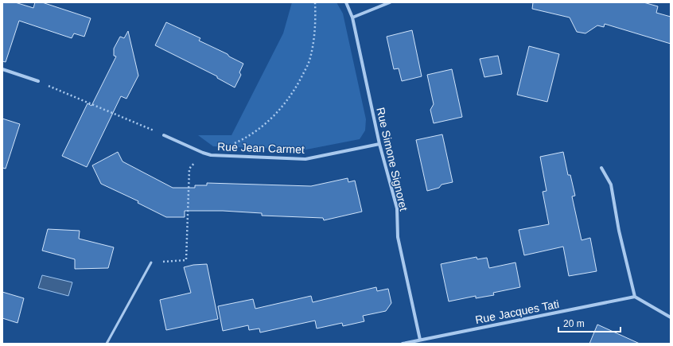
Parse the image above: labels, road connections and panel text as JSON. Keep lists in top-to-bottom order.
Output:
{
  "streets": {
    "street": ["Rue Jean Carmet", "Rue Simone Signoret", "Rue Jacques Tati"]
  },
  "crossings": [
    ["Rue Jean Carmet", "Rue Simone Signoret"],
    ["Rue Simone Signoret", "Rue Jacques Tati"]
  ],
  "scale_bar": "20 m"
}
